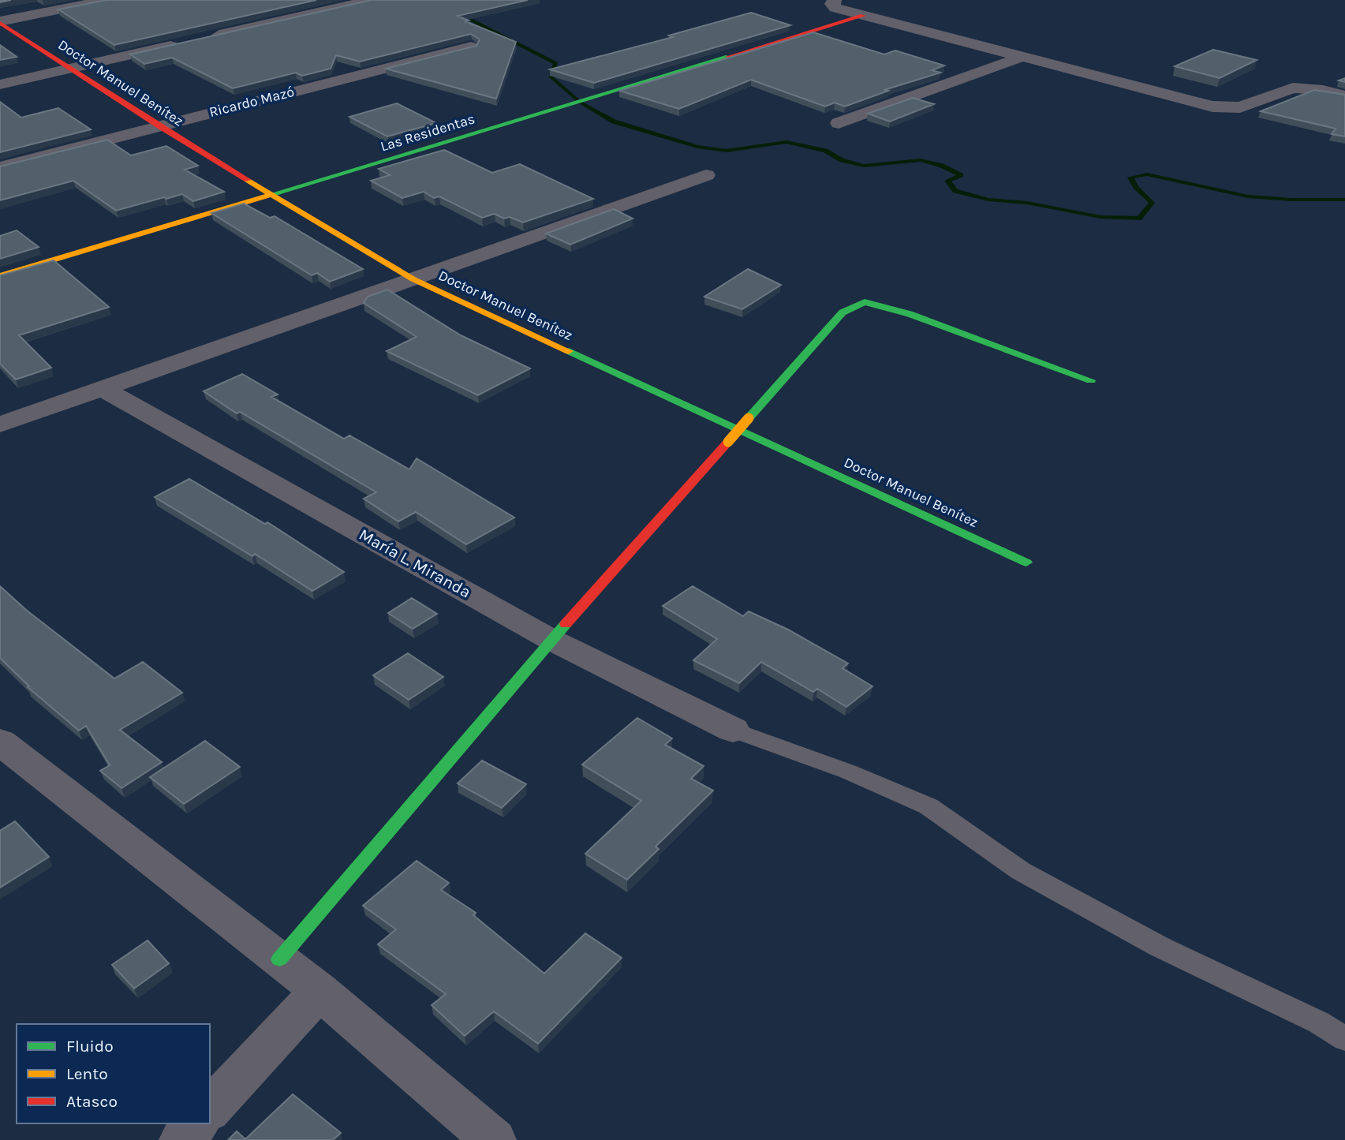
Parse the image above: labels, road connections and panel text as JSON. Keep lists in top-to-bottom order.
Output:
{
  "streets": {
    "street": [
      "Doctor Manuel Benítez",
      "Ricardo Mazó",
      "Las Residentas",
      "María L. Miranda"
    ]
  },
  "crossings": [
    ["Doctor Manuel Benítez", "Ricardo Mazó"],
    ["Doctor Manuel Benítez", "Las Residentas"]
  ],
  "legend": ["Fluido", "Lento", "Atasco"]
}
